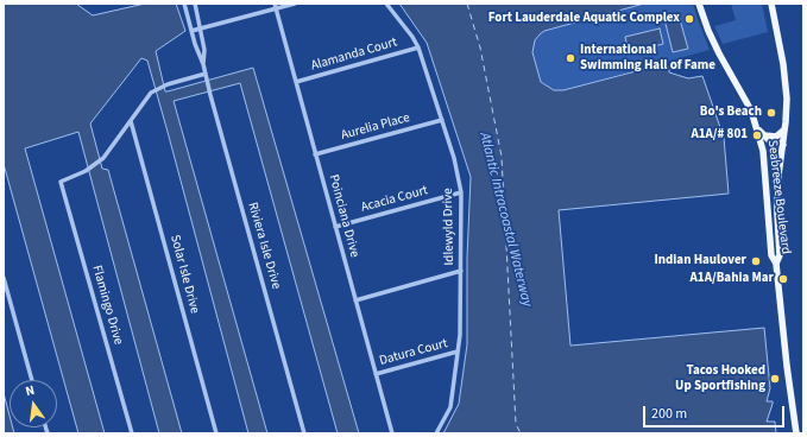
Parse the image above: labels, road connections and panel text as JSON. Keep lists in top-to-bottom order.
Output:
{
  "streets": {
    "main road": ["Seabreeze Boulevard"],
    "street": [
      "Alamanda Court",
      "Aurelia Place",
      "Acacia Court",
      "Poinciana Drive",
      "Idlewyld Drive",
      "Riviera Isle Drive",
      "Solar Isle Drive",
      "Flamingo Drive",
      "Datura Court"
    ]
  },
  "crossings": [
    ["Alamanda Court", "Poinciana Drive"],
    ["Alamanda Court", "Idlewyld Drive"],
    ["Aurelia Place", "Poinciana Drive"],
    ["Aurelia Place", "Idlewyld Drive"],
    ["Acacia Court", "Poinciana Drive"],
    ["Acacia Court", "Idlewyld Drive"],
    ["Poinciana Drive", "Datura Court"],
    ["Idlewyld Drive", "Datura Court"],
    ["Solar Isle Drive", "Flamingo Drive"]
  ],
  "water": ["Atlantic Intracoastal Waterway"],
  "places": [
    "Fort Lauderdale Aquatic Complex",
    "International Swimming Hall of Fame",
    "Bo's Beach",
    "A1A/# 801",
    "Indian Haulover",
    "A1A/Bahia Mar",
    "Tacos Hooked Up Sportfishing"
  ],
  "scale_bar": "200 m",
  "north": "top"
}
